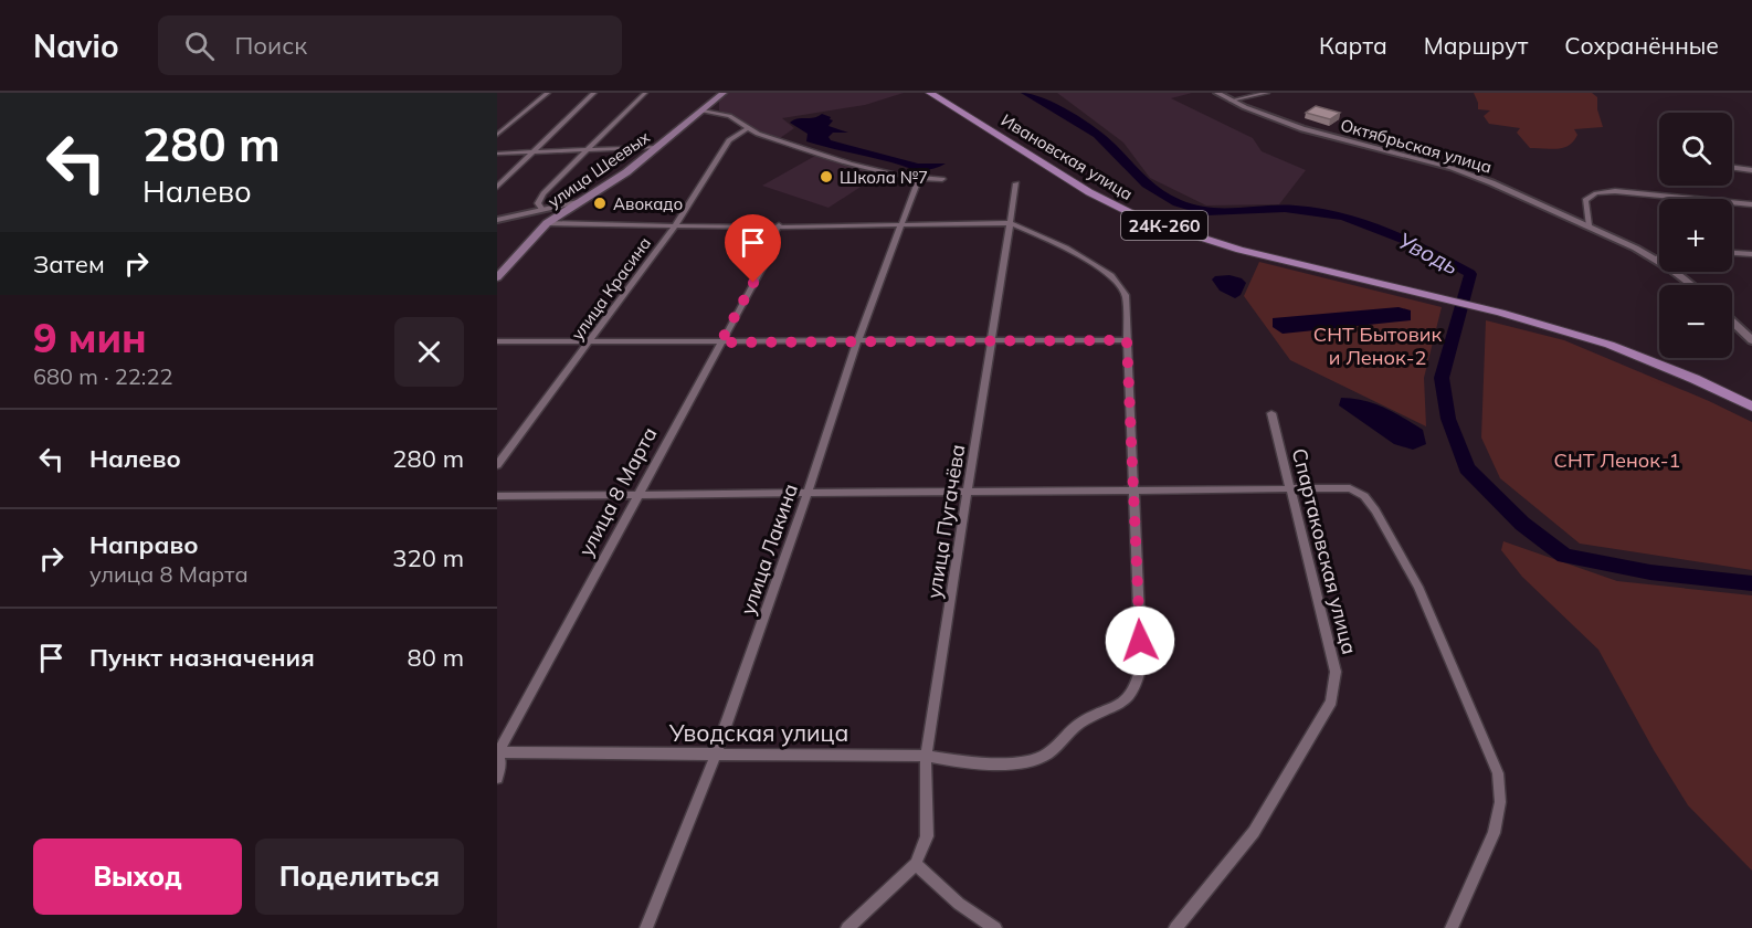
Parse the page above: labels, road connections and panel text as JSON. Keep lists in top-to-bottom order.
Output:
{
  "streets": {
    "main road": ["Ивановская улица", "улица Шеевых", "24К-260"],
    "street": [
      "Октябрьская улица",
      "улица Красина",
      "улица 8 Марта",
      "улица Пугачёва",
      "улица Лакина",
      "Спартаковская улица",
      "Уводская улица"
    ]
  },
  "crossings": [
    ["улица 8 Марта", "Уводская улица"],
    ["улица Пугачёва", "Уводская улица"],
    ["улица Лакина", "Уводская улица"]
  ],
  "water": ["Уводь"],
  "parks": ["СНТ Бытовик и Ленок-2", "СНТ Ленок-1"],
  "places": ["Школа №7", "Авокадо"],
  "page": {
    "header": "Navio",
    "search": "Поиск",
    "nav": ["Карта", "Маршрут", "Сохранённые"],
    "turn": ["280 m", "Налево"],
    "map_buttons": ["+", "−"],
    "then": "Затем",
    "heading": ["9 мин", "680 m · 22:22"],
    "list": [
      {
        "name": "Налево",
        "value": "280 m"
      },
      {
        "name": "Направо",
        "note": "улица 8 Марта",
        "value": "320 m"
      },
      {
        "name": "Пункт назначения",
        "value": "80 m"
      }
    ],
    "buttons": ["Выход", "Поделиться"]
  }
}
